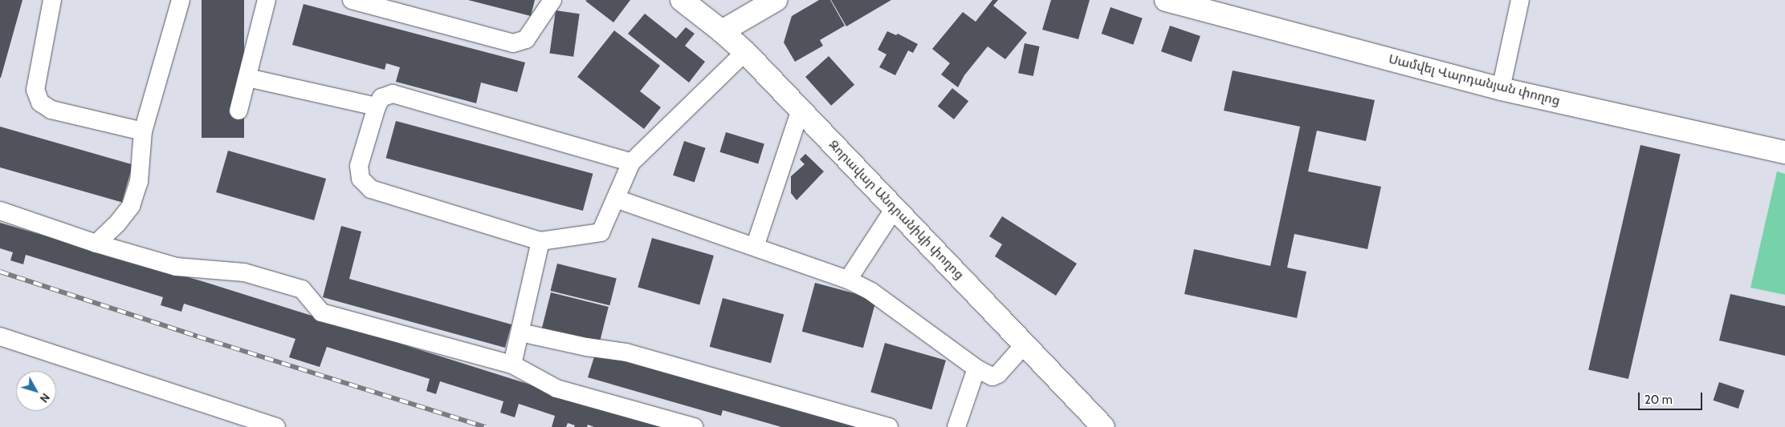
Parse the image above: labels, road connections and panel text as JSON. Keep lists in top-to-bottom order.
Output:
{
  "streets": {
    "street": ["Սամվել Վարդանյան փողոց", "Զորավար Անդրանիկի փողոց"]
  },
  "scale_bar": "20 m",
  "north": "bottom right"
}
